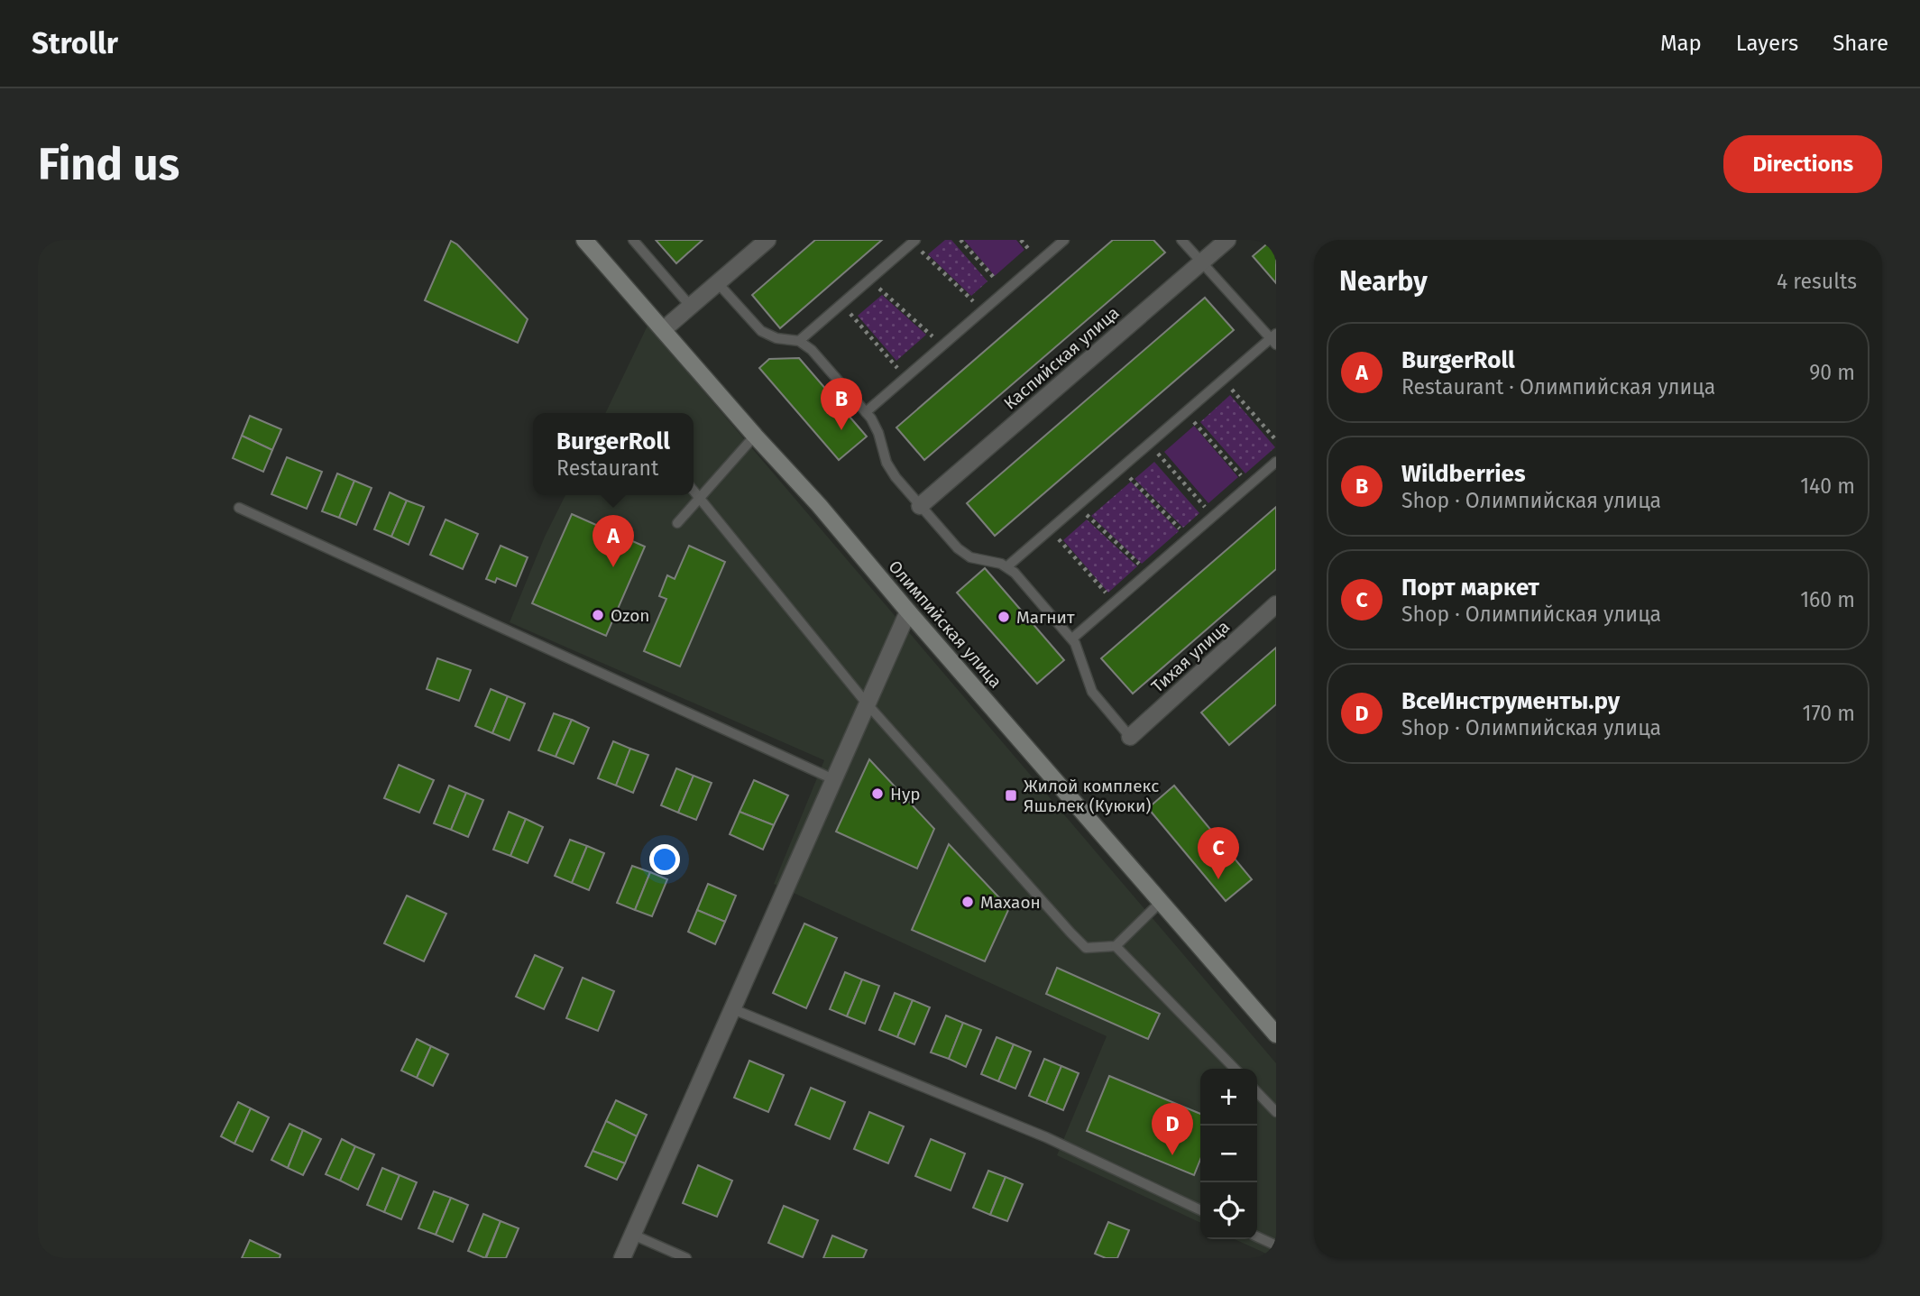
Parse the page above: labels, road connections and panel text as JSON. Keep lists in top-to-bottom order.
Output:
{
  "streets": {
    "street": ["Каспийская улица", "Олимпийская улица", "Тихая улица"]
  },
  "places": {
    "other": [
      "Ozon",
      "Магнит",
      "Нур",
      "Махаон"
    ],
    "transit": ["Жилой комплекс Яшьлек (Куюки)"]
  },
  "page": {
    "header": "Strollr",
    "nav": ["Map", "Layers", "Share"],
    "buttons": "Directions",
    "title": "Find us",
    "heading": ["Nearby", "4 results"],
    "list": [
      {
        "mark": "A",
        "name": "BurgerRoll",
        "note": "Restaurant · Олимпийская улица",
        "value": "90 m"
      },
      {
        "mark": "B",
        "name": "Wildberries",
        "note": "Shop · Олимпийская улица",
        "value": "140 m"
      },
      {
        "mark": "C",
        "name": "Порт маркет",
        "note": "Shop · Олимпийская улица",
        "value": "160 m"
      },
      {
        "mark": "D",
        "name": "ВсеИнструменты.ру",
        "note": "Shop · Олимпийская улица",
        "value": "170 m"
      }
    ],
    "pins": [
      "B",
      "A",
      "C",
      "D"
    ],
    "popup": ["BurgerRoll", "Restaurant"],
    "map_buttons": ["+", "−"]
  }
}
